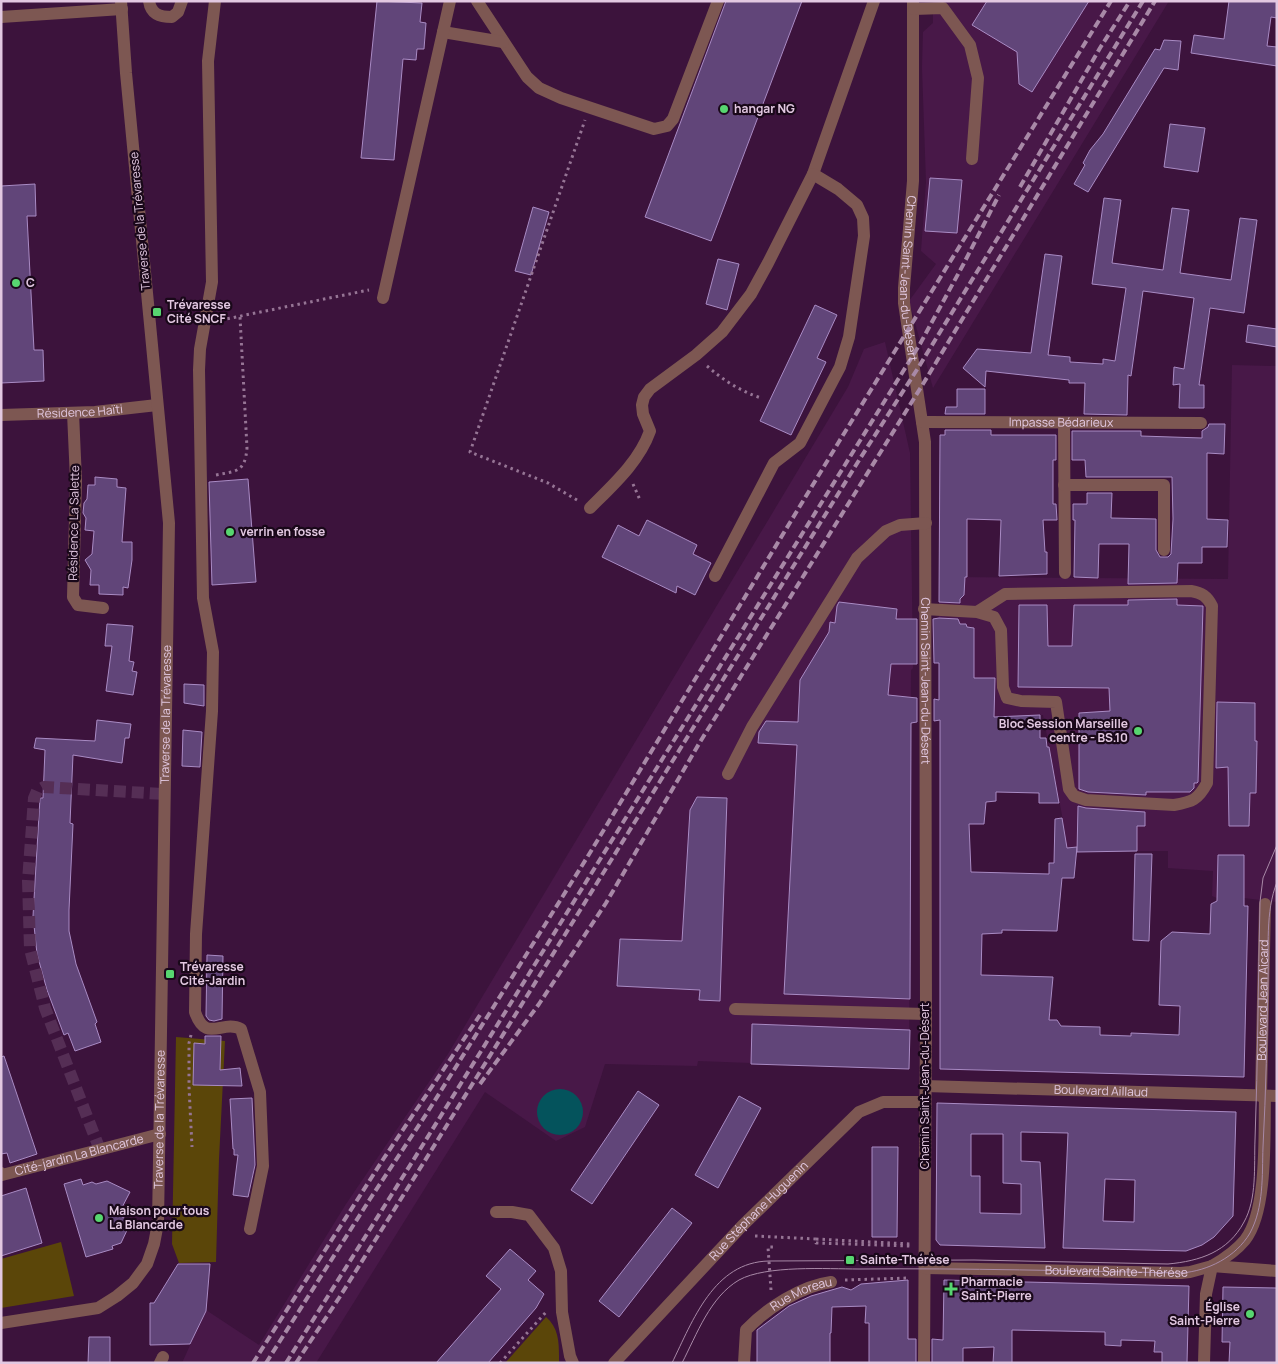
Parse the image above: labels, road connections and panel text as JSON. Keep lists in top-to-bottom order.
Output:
{
  "streets": {
    "street": [
      "Traverse de la Trévaresse",
      "Chemin Saint-Jean-du-Désert",
      "Résidence Haïti",
      "Impasse Bédarieux",
      "Résidence La Salette",
      "Boulevard Jean Aicard",
      "Boulevard Aillaud",
      "Cité-jardin La Blancarde",
      "Rue Stéphane Huguenin",
      "Boulevard Sainte-Thérése",
      "Rue Moreau"
    ]
  },
  "crossings": [
    ["Traverse de la Trévaresse", "Résidence Haïti"],
    ["Traverse de la Trévaresse", "Cité-jardin La Blancarde"],
    ["Chemin Saint-Jean-du-Désert", "Impasse Bédarieux"],
    ["Chemin Saint-Jean-du-Désert", "Boulevard Aillaud"],
    ["Chemin Saint-Jean-du-Désert", "Rue Stéphane Huguenin"],
    ["Chemin Saint-Jean-du-Désert", "Boulevard Sainte-Thérése"],
    ["Chemin Saint-Jean-du-Désert", "Rue Moreau"],
    ["Résidence Haïti", "Résidence La Salette"],
    ["Boulevard Jean Aicard", "Boulevard Aillaud"],
    ["Boulevard Jean Aicard", "Boulevard Sainte-Thérése"],
    ["Boulevard Sainte-Thérése", "Rue Moreau"]
  ],
  "places": {
    "other": [
      "hangar NG",
      "C",
      "verrin en fosse",
      "Bloc Session Marseille centre - BS.10",
      "Maison pour tous La Blancarde",
      "Église Saint-Pierre"
    ],
    "transit": ["Trévaresse Cité SNCF", "Trévaresse Cité-Jardin", "Sainte-Thérèse"],
    "health": ["Pharmacie Saint-Pierre"]
  }
}
